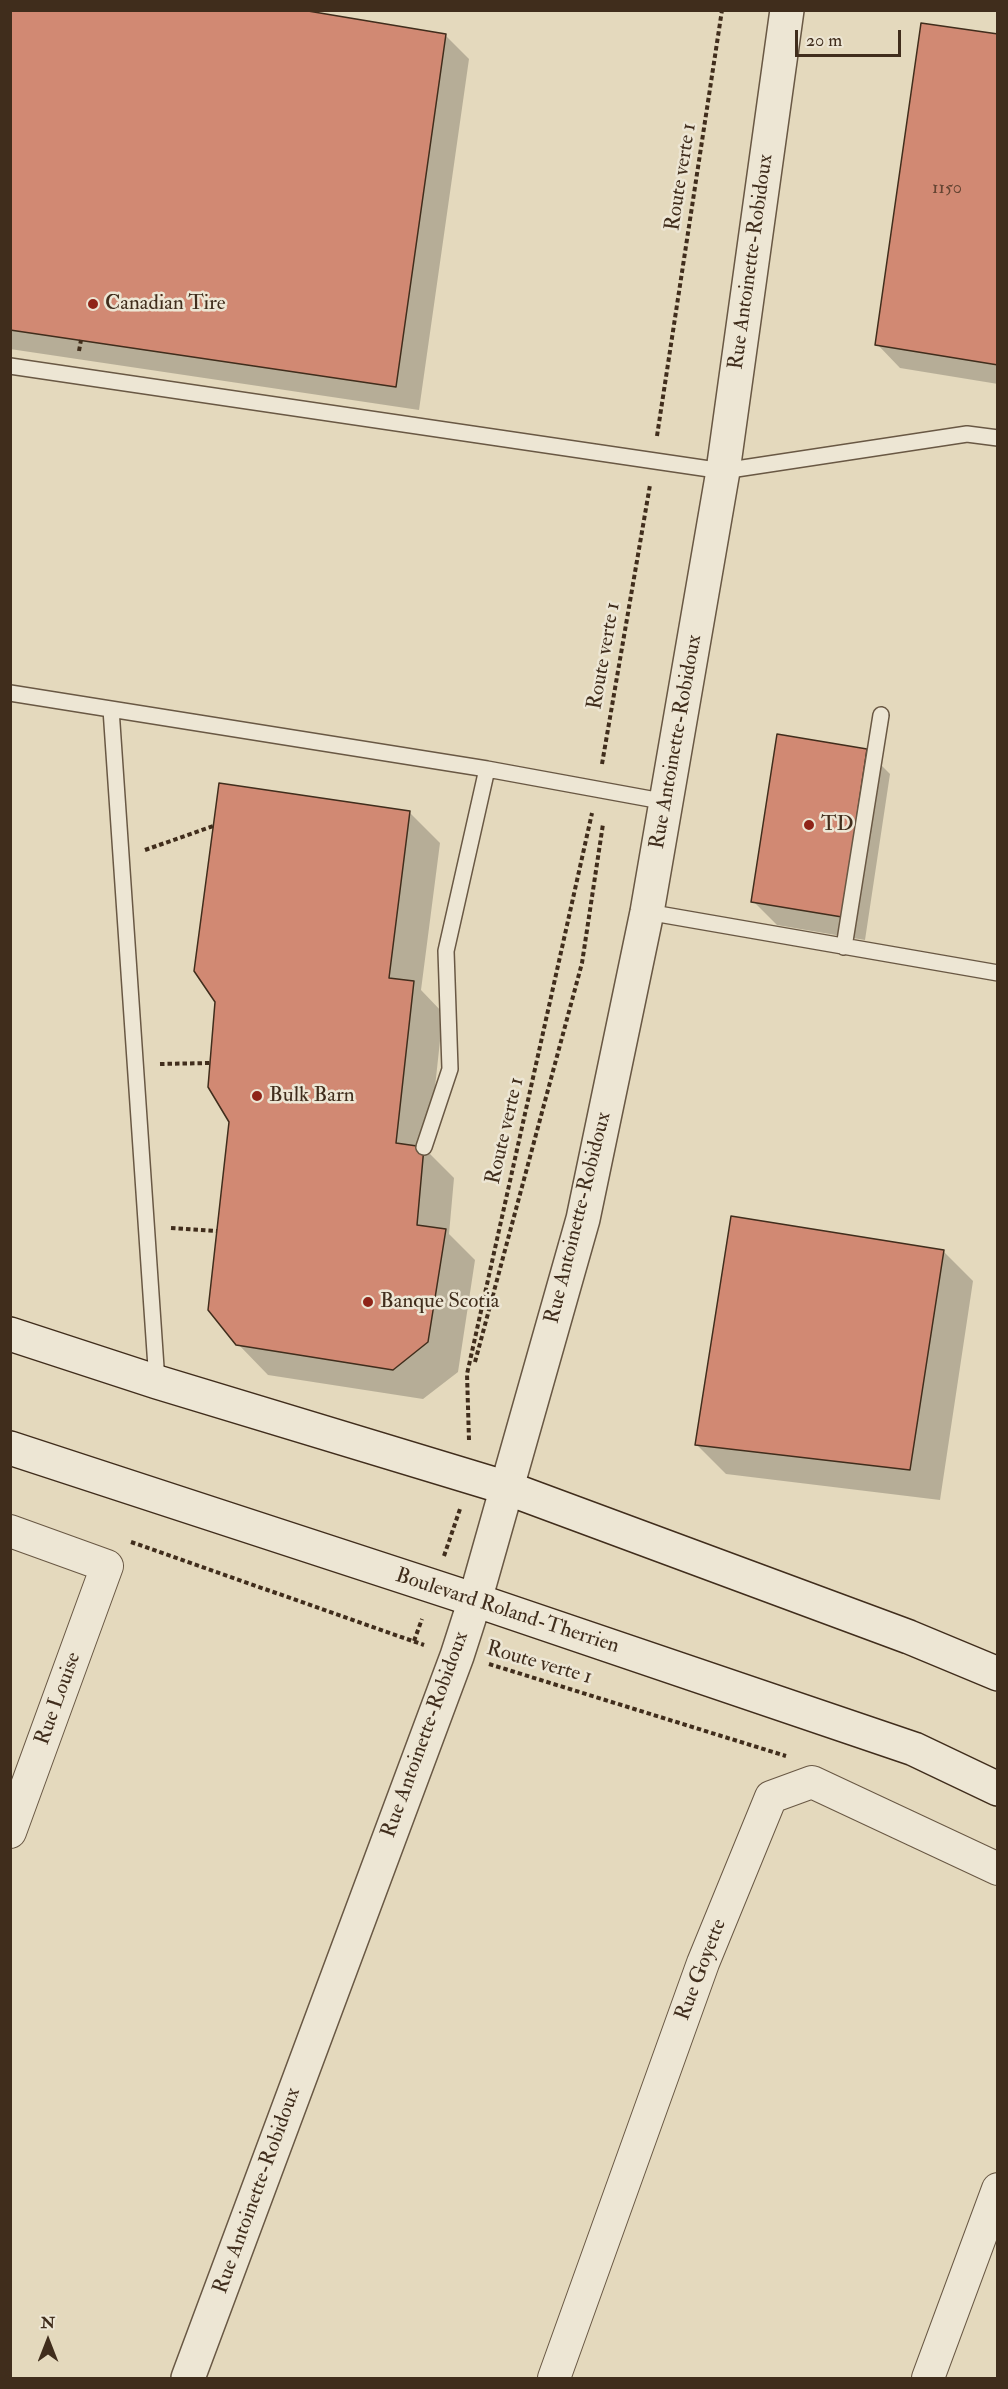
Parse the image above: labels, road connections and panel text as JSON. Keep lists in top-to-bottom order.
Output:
{
  "streets": {
    "street": [
      "Rue Antoinette-Robidoux",
      "Boulevard Roland-Therrien",
      "Rue Louise",
      "Rue Goyette"
    ],
    "path": ["Route verte 1"]
  },
  "crossings": [
    ["Route verte 1", "Rue Antoinette-Robidoux"],
    ["Route verte 1", "Boulevard Roland-Therrien"],
    ["Rue Antoinette-Robidoux", "Boulevard Roland-Therrien"]
  ],
  "places": [
    "Canadian Tire",
    "TD",
    "Bulk Barn",
    "Banque Scotia"
  ],
  "house_numbers": ["1150"],
  "scale_bar": "20 m",
  "north": "top"
}
